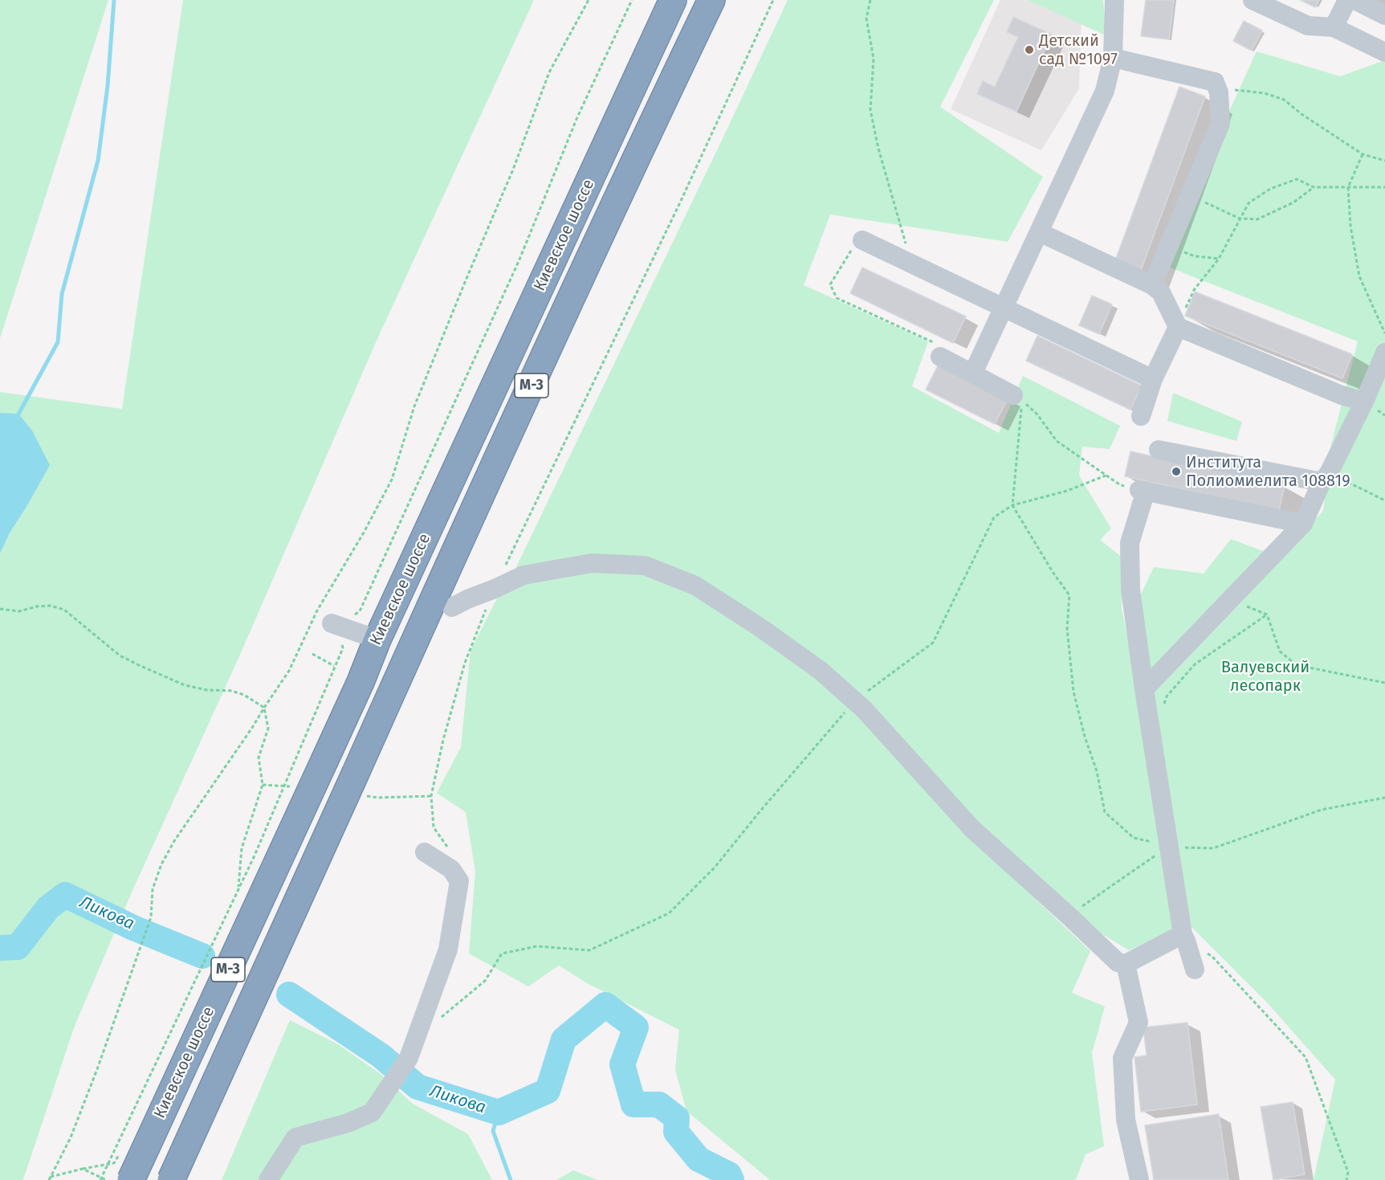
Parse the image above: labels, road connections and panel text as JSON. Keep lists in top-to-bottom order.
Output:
{
  "streets": {
    "highway": ["Киевское шоссе", "М-3"]
  },
  "water": ["Ликова"],
  "parks": ["Валуевский лесопарк"],
  "places": ["Детский сад №1097", "Института Полиомиелита 108819"]
}
